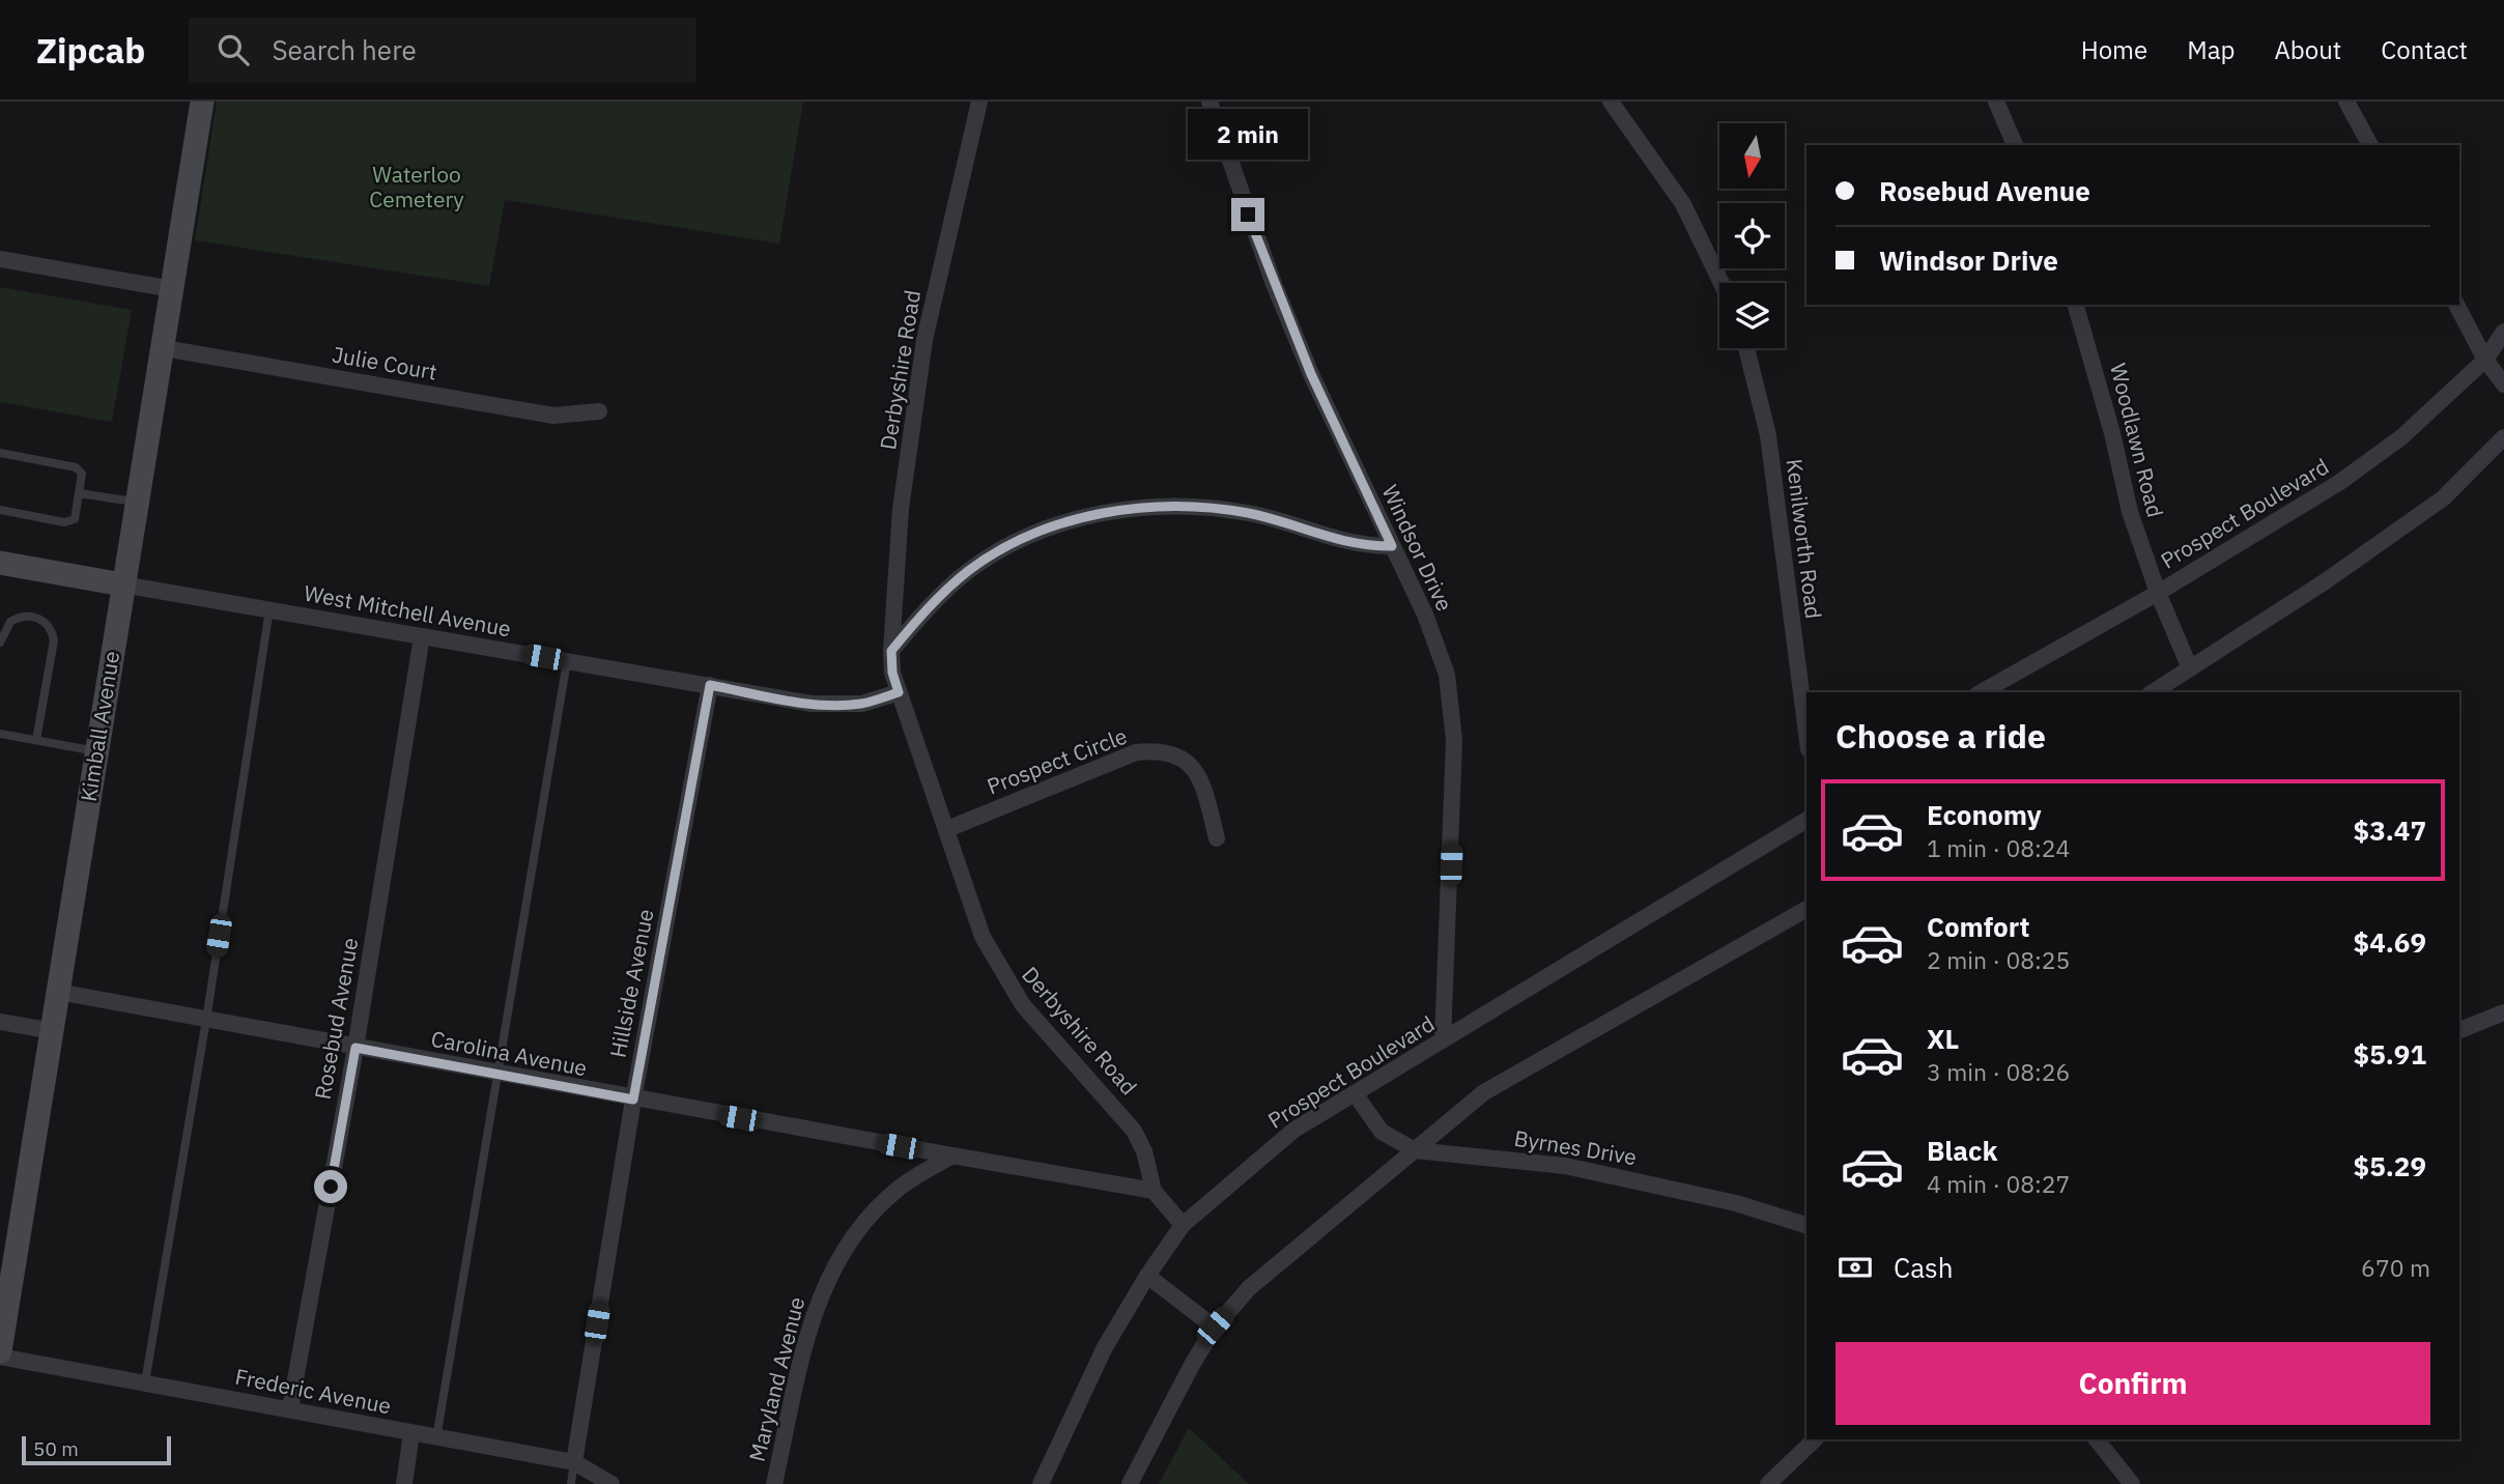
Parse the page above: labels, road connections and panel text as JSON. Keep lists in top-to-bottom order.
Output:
{
  "streets": {
    "main road": ["Kimball Avenue"],
    "street": [
      "Julie Court",
      "Derbyshire Road",
      "Woodlawn Road",
      "Prospect Boulevard",
      "Kenilworth Road",
      "Windsor Drive",
      "West Mitchell Avenue",
      "Prospect Circle",
      "Hillside Avenue",
      "Rosebud Avenue",
      "Carolina Avenue",
      "Byrnes Drive",
      "Maryland Avenue",
      "Frederic Avenue"
    ]
  },
  "crossings": [
    ["Julie Court", "Kimball Avenue"],
    ["Derbyshire Road", "Prospect Boulevard"],
    ["Derbyshire Road", "West Mitchell Avenue"],
    ["Derbyshire Road", "Prospect Circle"],
    ["Woodlawn Road", "Prospect Boulevard"],
    ["Prospect Boulevard", "Windsor Drive"],
    ["Prospect Boulevard", "Byrnes Drive"],
    ["West Mitchell Avenue", "Kimball Avenue"],
    ["West Mitchell Avenue", "Hillside Avenue"],
    ["West Mitchell Avenue", "Rosebud Avenue"],
    ["Kimball Avenue", "Carolina Avenue"],
    ["Kimball Avenue", "Frederic Avenue"],
    ["Hillside Avenue", "Carolina Avenue"],
    ["Hillside Avenue", "Frederic Avenue"],
    ["Rosebud Avenue", "Carolina Avenue"],
    ["Rosebud Avenue", "Frederic Avenue"],
    ["Carolina Avenue", "Maryland Avenue"]
  ],
  "parks": ["Waterloo Cemetery"],
  "scale_bar": "50 m",
  "north": "bottom",
  "page": {
    "header": "Zipcab",
    "search": "Search here",
    "nav": [
      "Home",
      "Map",
      "About",
      "Contact"
    ],
    "bubble": "2 min",
    "banner": ["Rosebud Avenue", "Windsor Drive"],
    "heading": "Choose a ride",
    "list": [
      {
        "name": "Economy",
        "note": "1 min · 08:24",
        "value": "$3.47"
      },
      {
        "name": "Comfort",
        "note": "2 min · 08:25",
        "value": "$4.69"
      },
      {
        "name": "XL",
        "note": "3 min · 08:26",
        "value": "$5.91"
      },
      {
        "name": "Black",
        "note": "4 min · 08:27",
        "value": "$5.29"
      }
    ],
    "pay": ["Cash", "670 m"],
    "buttons": "Confirm",
    "scale": "50 m"
  }
}
